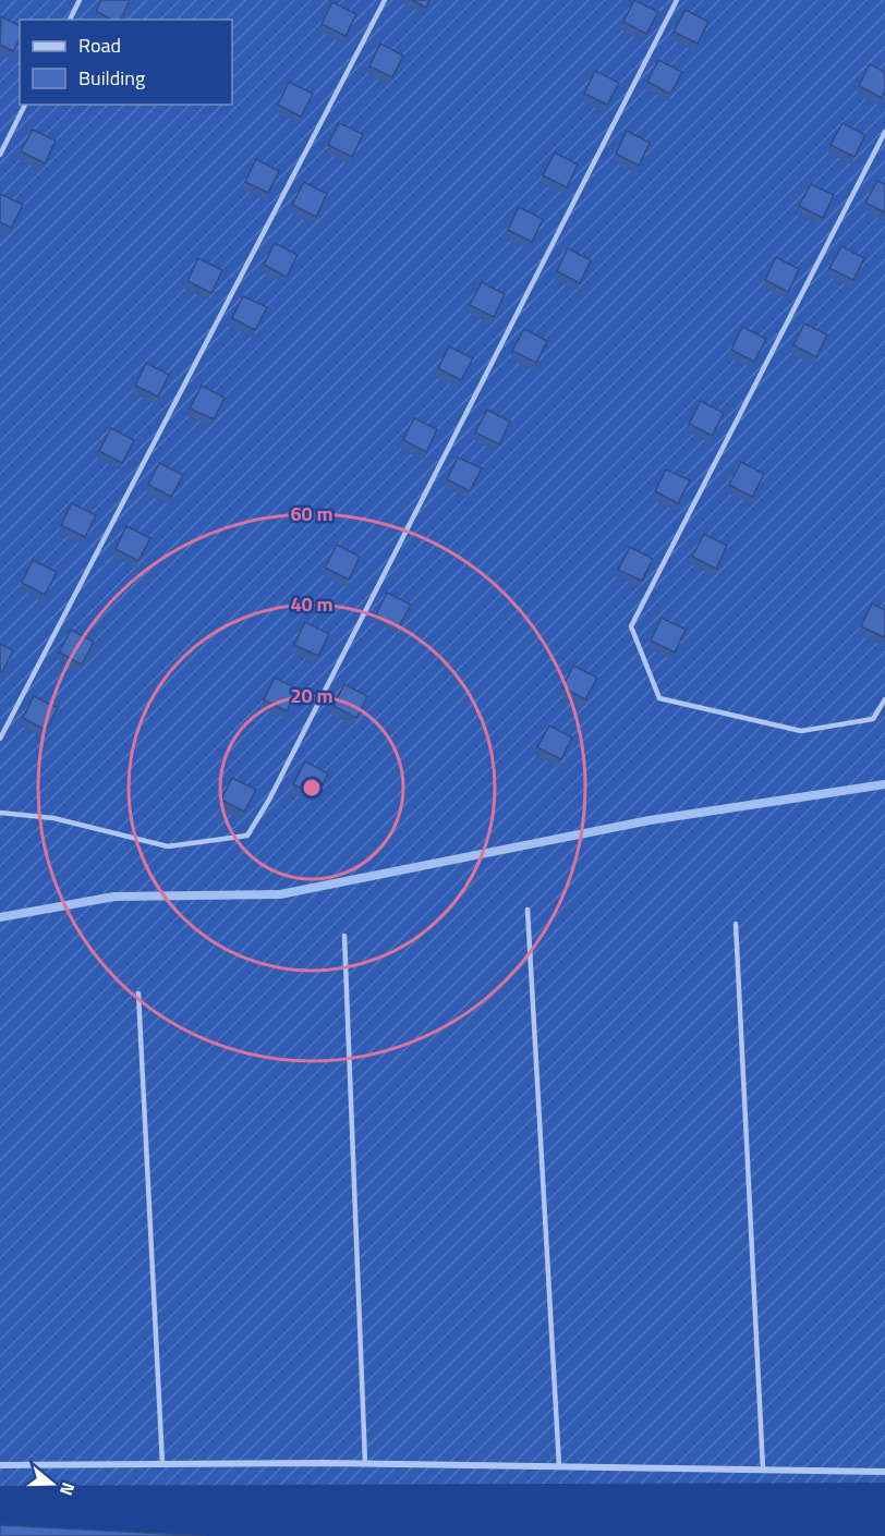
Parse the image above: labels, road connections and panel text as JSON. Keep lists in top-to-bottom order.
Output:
{
  "legend": ["Road", "Building"],
  "north": "right",
  "rings": ["60 m", "40 m", "20 m"]
}
